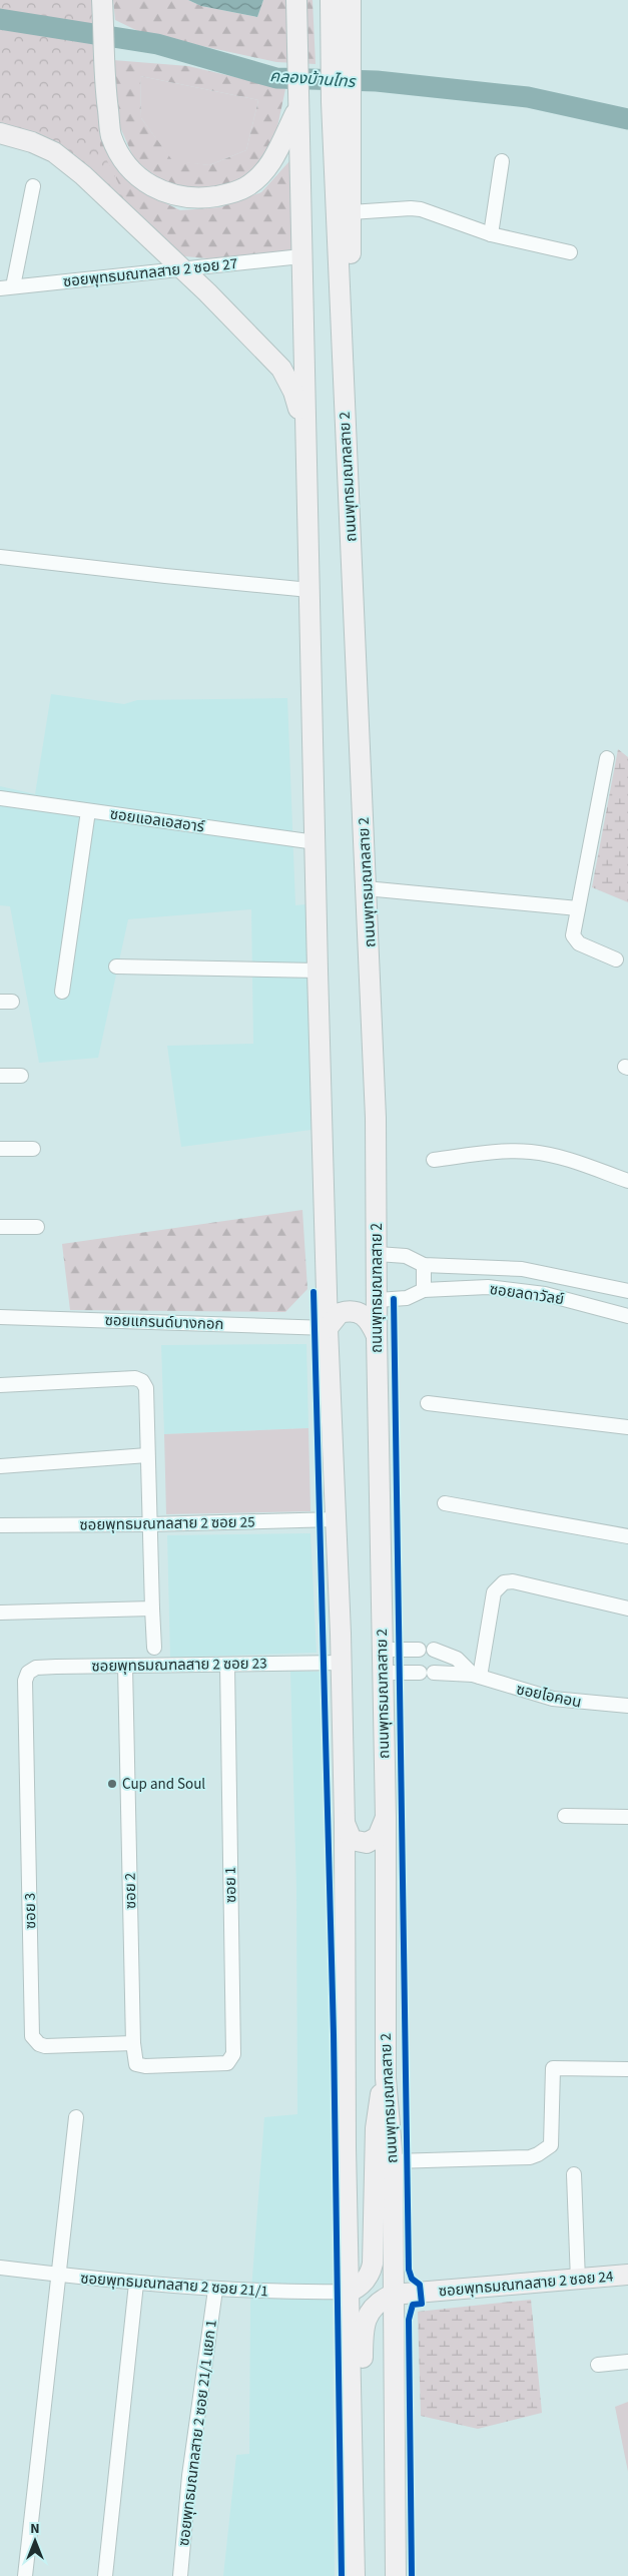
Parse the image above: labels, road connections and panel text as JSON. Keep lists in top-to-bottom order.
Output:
{
  "streets": {
    "main road": ["ถนนพุทธมณฑลสาย 2", "ซอยพุทธมณฑลสาย 2 ซอย 24"],
    "street": [
      "ซอยพุทธมณฑลสาย 2 ซอย 27",
      "ซอยแอลเอสอาร์",
      "ซอยลดาวัลย์",
      "ซอยแกรนด์บางกอก",
      "ซอยพุทธมณฑลสาย 2 ซอย 25",
      "ซอยพุทธมณฑลสาย 2 ซอย 23",
      "ซอยไอคอน",
      "ซอย 1",
      "ซอย 2",
      "ซอย 3",
      "ซอยพุทธมณฑลสาย 2 ซอย 21/1",
      "ซอยพุทธมณฑลสาย 2 ซอย 21/1 แยก 1"
    ]
  },
  "crossings": [
    ["ถนนพุทธมณฑลสาย 2", "ซอยลดาวัลย์"],
    ["ถนนพุทธมณฑลสาย 2", "ซอยไอคอน"],
    ["ถนนพุทธมณฑลสาย 2", "ซอยพุทธมณฑลสาย 2 ซอย 24"],
    ["ซอยพุทธมณฑลสาย 2 ซอย 23", "ซอย 1"],
    ["ซอยพุทธมณฑลสาย 2 ซอย 23", "ซอย 2"],
    ["ซอยพุทธมณฑลสาย 2 ซอย 23", "ซอย 3"],
    ["ซอย 1", "ซอย 2"],
    ["ซอย 2", "ซอย 3"],
    ["ซอยพุทธมณฑลสาย 2 ซอย 21/1", "ซอยพุทธมณฑลสาย 2 ซอย 21/1 แยก 1"]
  ],
  "water": ["คลองบ้านไทร"],
  "places": ["Cup and Soul"],
  "north": "top"
}
